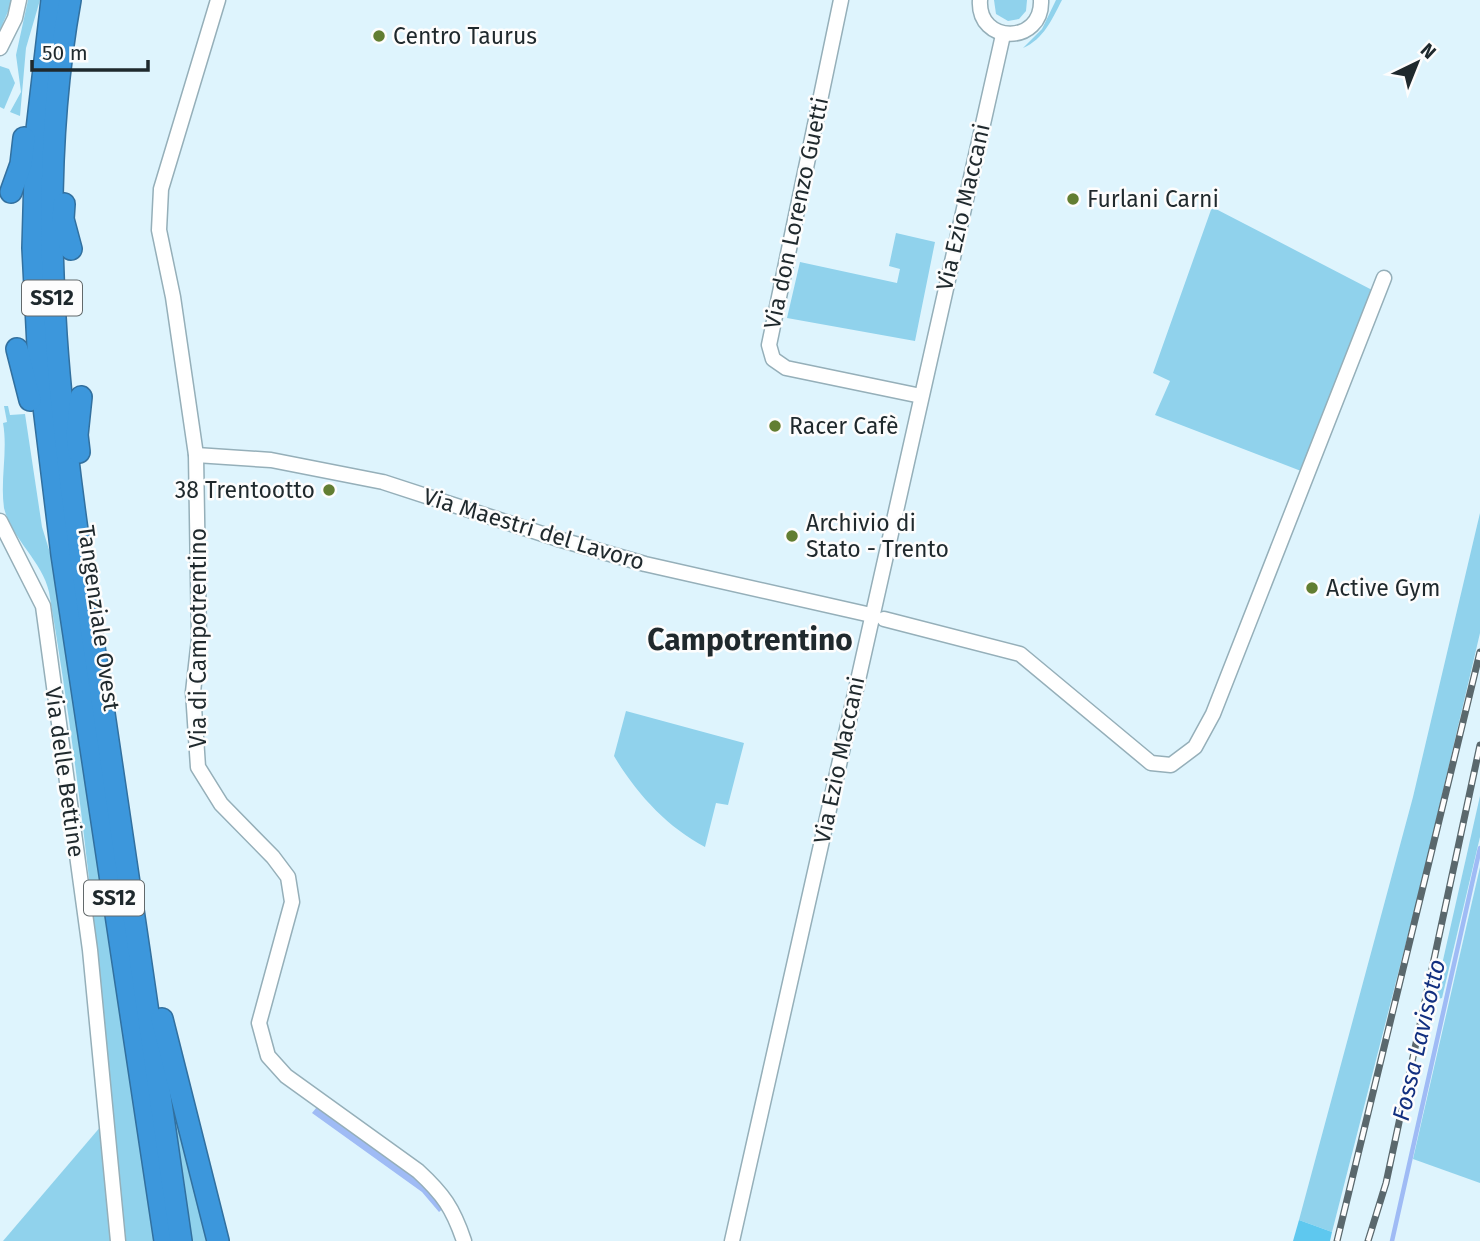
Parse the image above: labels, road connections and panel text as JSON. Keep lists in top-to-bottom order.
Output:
{
  "streets": {
    "highway": ["SS12", "Tangenziale Ovest"],
    "street": [
      "Via Ezio Maccani",
      "Via don Lorenzo Guetti",
      "Via Maestri del Lavoro",
      "Via di Campotrentino",
      "Via delle Bettine"
    ]
  },
  "crossings": [
    ["Via Ezio Maccani", "Via don Lorenzo Guetti"],
    ["Via Ezio Maccani", "Via Maestri del Lavoro"],
    ["Via Maestri del Lavoro", "Via di Campotrentino"]
  ],
  "districts": ["Campotrentino"],
  "water": ["Fossa Lavisotto"],
  "places": [
    "Centro Taurus",
    "Furlani Carni",
    "Racer Cafè",
    "38 Trentootto",
    "Archivio di Stato - Trento",
    "Active Gym"
  ],
  "scale_bar": "50 m",
  "north": "top right"
}
